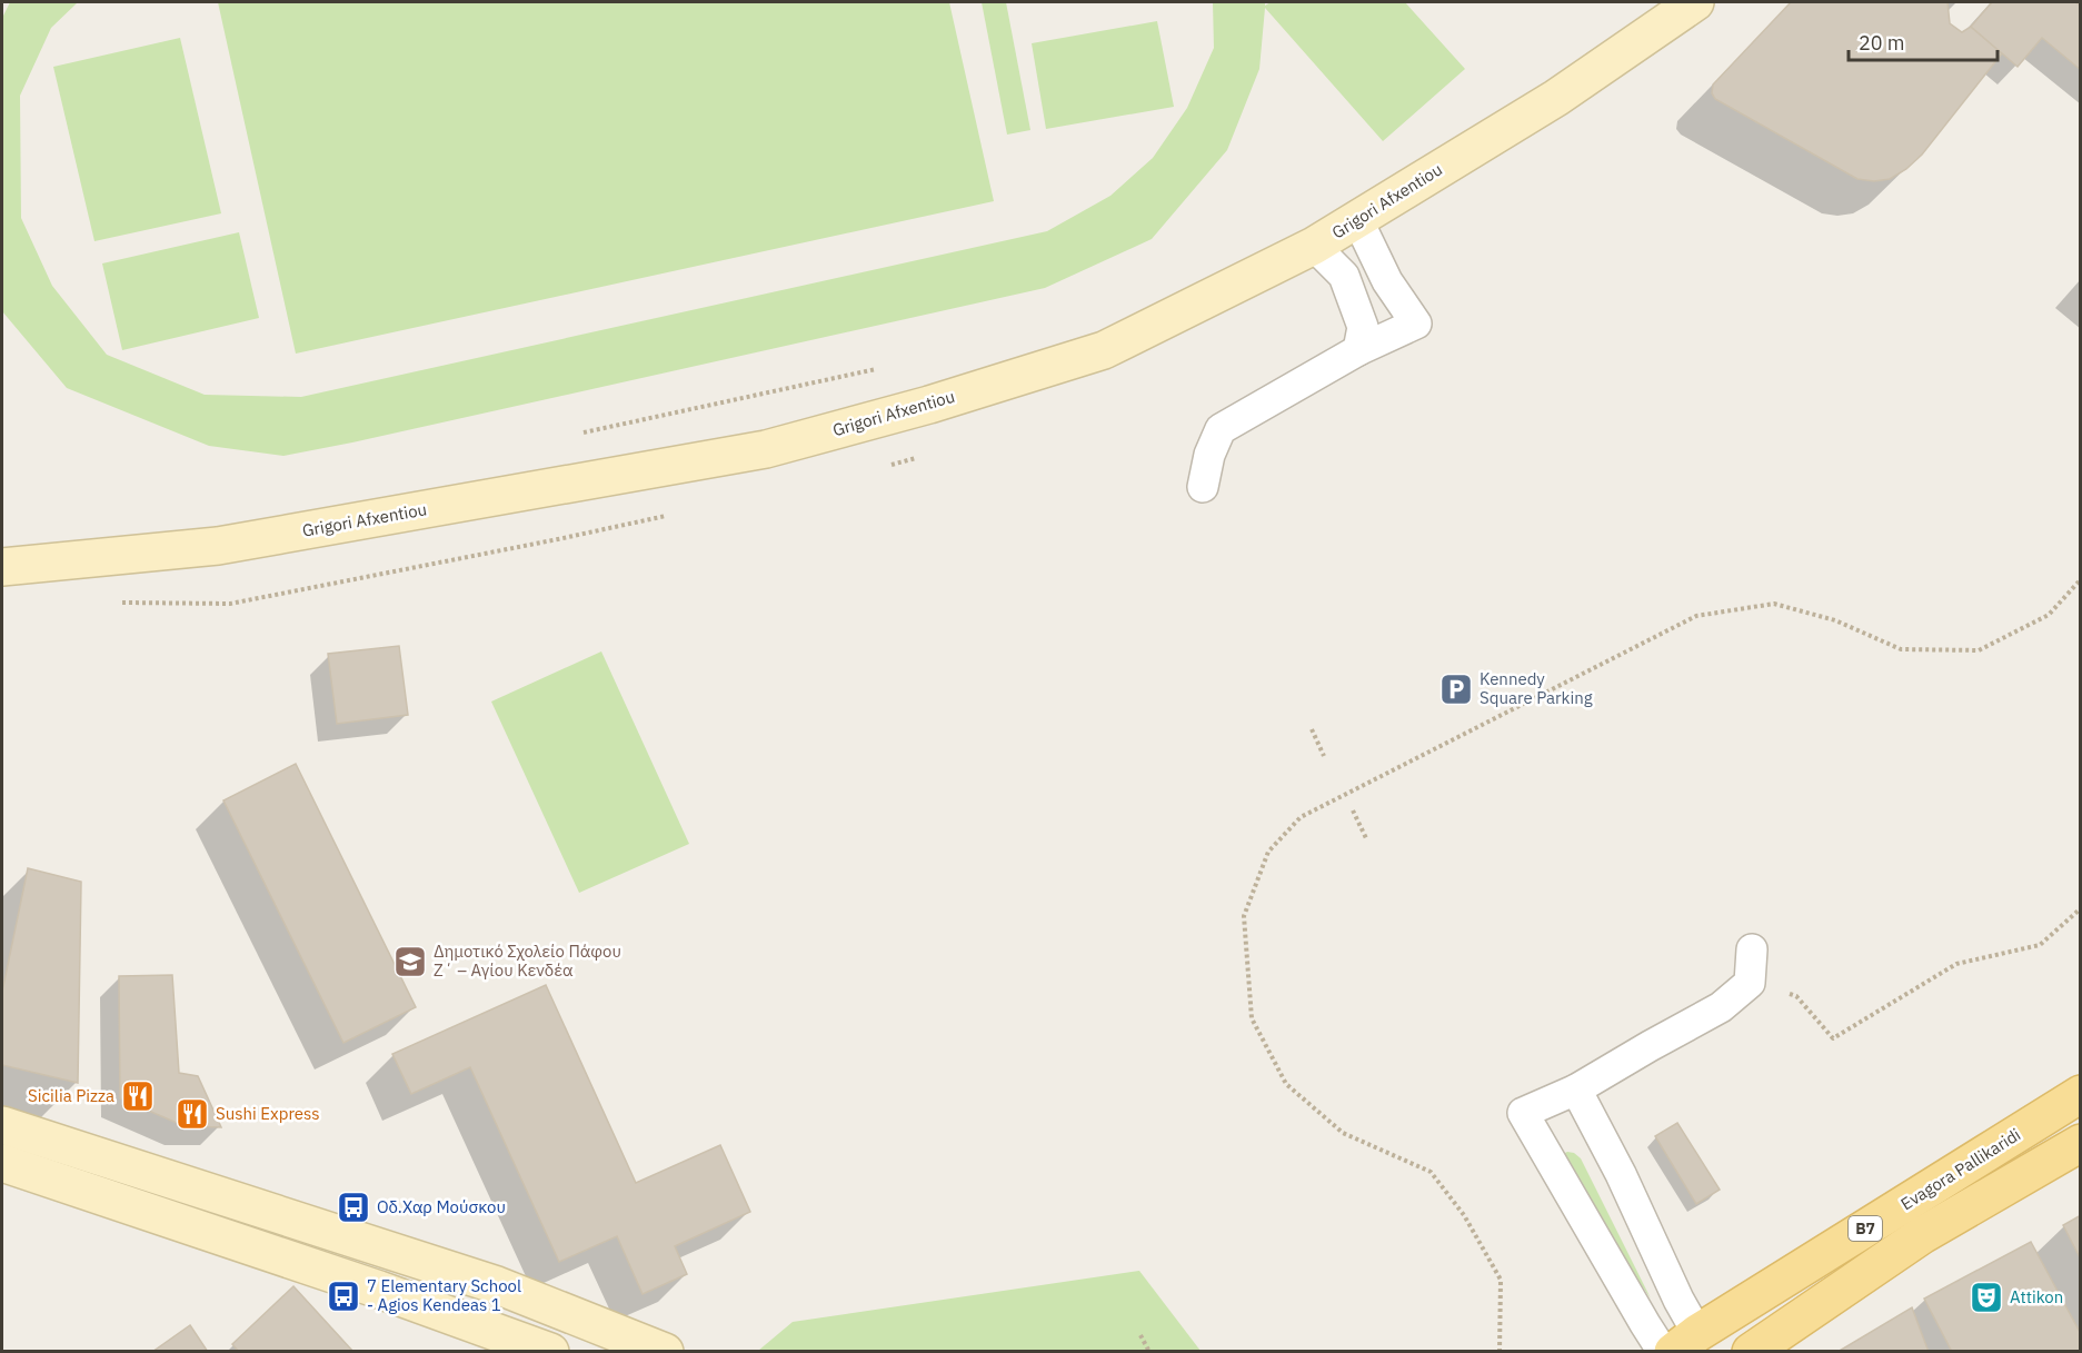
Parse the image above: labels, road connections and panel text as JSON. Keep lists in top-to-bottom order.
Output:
{
  "streets": {
    "main road": ["Evagora Pallikaridi", "B7"],
    "street": ["Grigori Afxentiou"]
  },
  "places": {
    "parking": ["Kennedy Square Parking"],
    "school or university": ["Δημοτικό Σχολείο Πάφου Ζ΄ – Αγίου Κενδέα"],
    "restaurant": ["Sicilia Pizza", "Sushi Express"],
    "bus stop": ["Οδ.Χαρ Μούσκου", "7 Elementary School - Agios Kendeas 1"],
    "theatre": ["Attikon"]
  },
  "scale_bar": "20 m"
}
